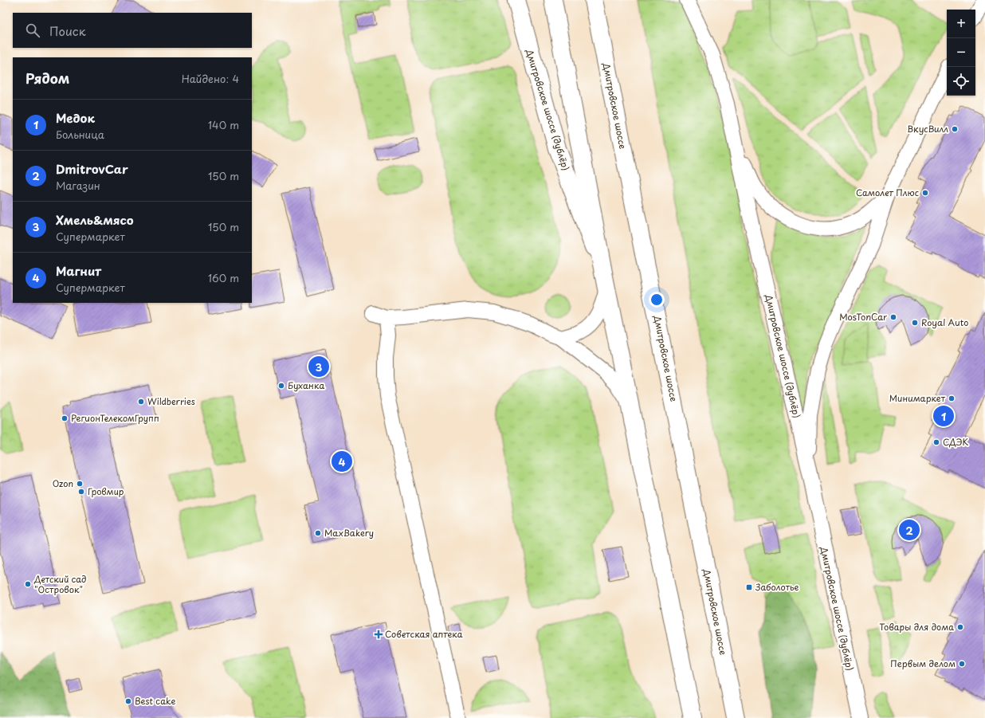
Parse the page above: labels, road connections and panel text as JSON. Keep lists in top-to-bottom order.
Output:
{
  "streets": {
    "main road": ["Дмитровское шоссе", "Дмитровское шоссе (дублёр)"]
  },
  "places": {
    "other": [
      "ВкусВилл",
      "Самолет Плюс",
      "MosTonCar",
      "Royal Auto",
      "Буханка",
      "Минимаркет",
      "Wildberries",
      "РегионТелекомГрупп",
      "СДЭК",
      "Ozon",
      "Гровмир",
      "MaxBakery",
      "Детский сад \"Островок\"",
      "Товары для дома",
      "Первым делом",
      "Best cake"
    ],
    "transit": ["Заболотье"],
    "health": ["Советская аптека"]
  },
  "page": {
    "map_buttons": ["+", "−"],
    "search": "Поиск",
    "heading": ["Рядом", "Найдено: 4"],
    "list": [
      {
        "mark": "1",
        "name": "Медок",
        "note": "Больница",
        "value": "140 m"
      },
      {
        "mark": "2",
        "name": "DmitrovCar",
        "note": "Магазин",
        "value": "150 m"
      },
      {
        "mark": "3",
        "name": "Хмель&мясо",
        "note": "Супермаркет",
        "value": "150 m"
      },
      {
        "mark": "4",
        "name": "Магнит",
        "note": "Супермаркет",
        "value": "160 m"
      }
    ],
    "pins": [
      "3",
      "1",
      "4",
      "2"
    ]
  }
}
